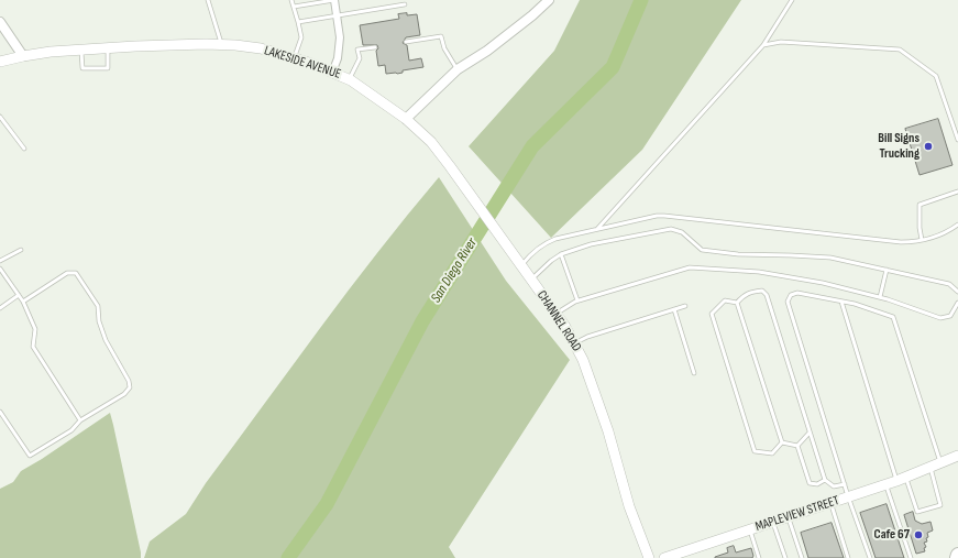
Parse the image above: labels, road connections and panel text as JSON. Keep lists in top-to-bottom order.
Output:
{
  "streets": {
    "main road": ["LAKESIDE AVENUE", "CHANNEL ROAD", "MAPLEVIEW STREET"]
  },
  "crossings": [
    ["LAKESIDE AVENUE", "CHANNEL ROAD"]
  ],
  "water": ["San Diego River"],
  "places": ["Bill Signs Trucking", "Cafe 67"]
}
